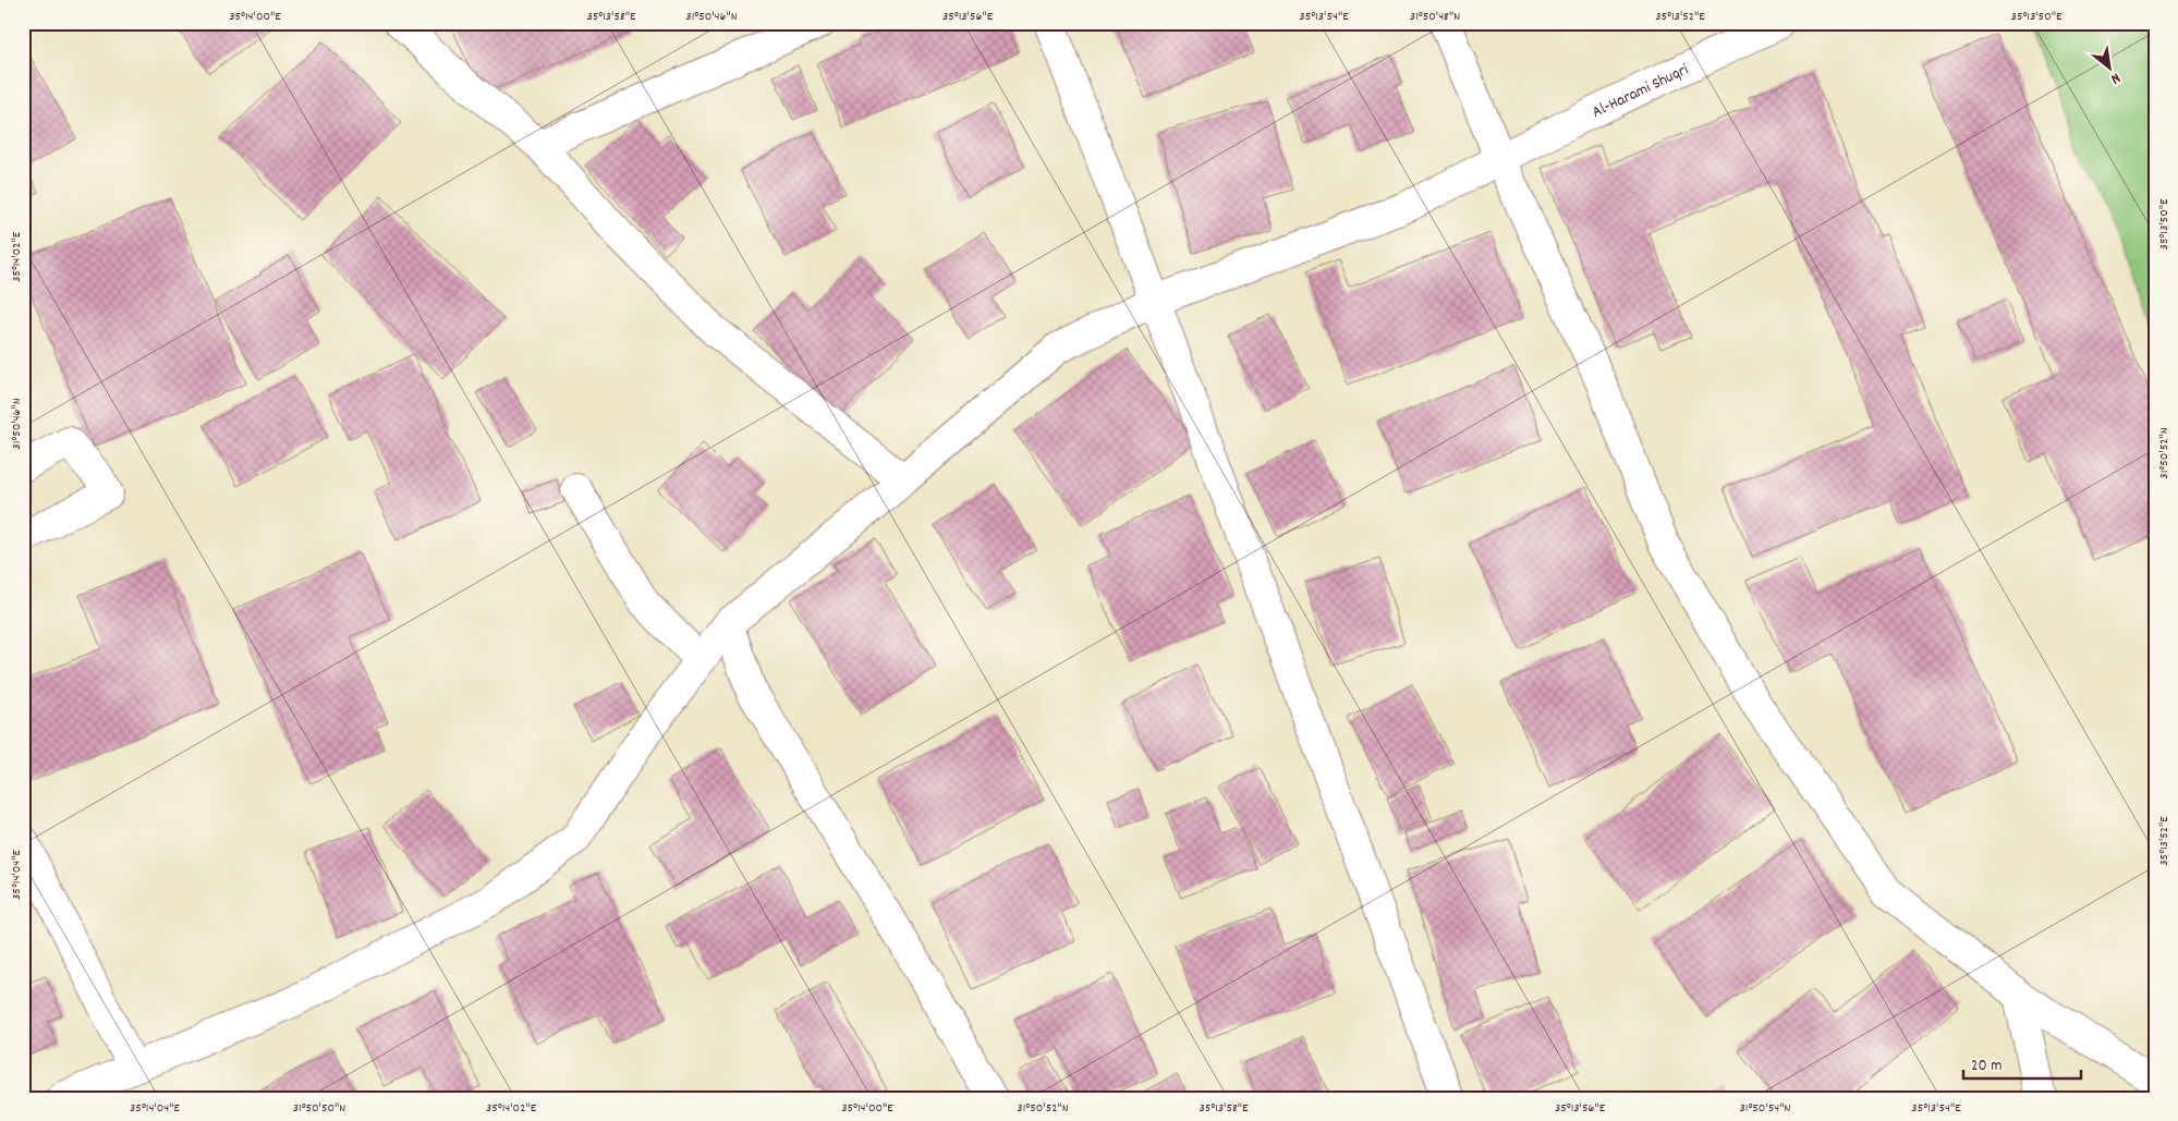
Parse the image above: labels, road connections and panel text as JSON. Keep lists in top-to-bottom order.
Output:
{
  "streets": {
    "street": ["Al-Harami Shuqri"]
  },
  "scale_bar": "20 m",
  "north": "bottom right",
  "coordinates": [
    "35°14'00\"E",
    "35°13'58\"E",
    "31°50'46\"N",
    "35°13'56\"E",
    "35°13'54\"E",
    "31°50'48\"N",
    "35°13'52\"E",
    "35°13'50\"E",
    "35°14'02\"E",
    "31°50'52\"N",
    "35°14'04\"E",
    "31°50'50\"N",
    "31°50'54\"N"
  ]
}
